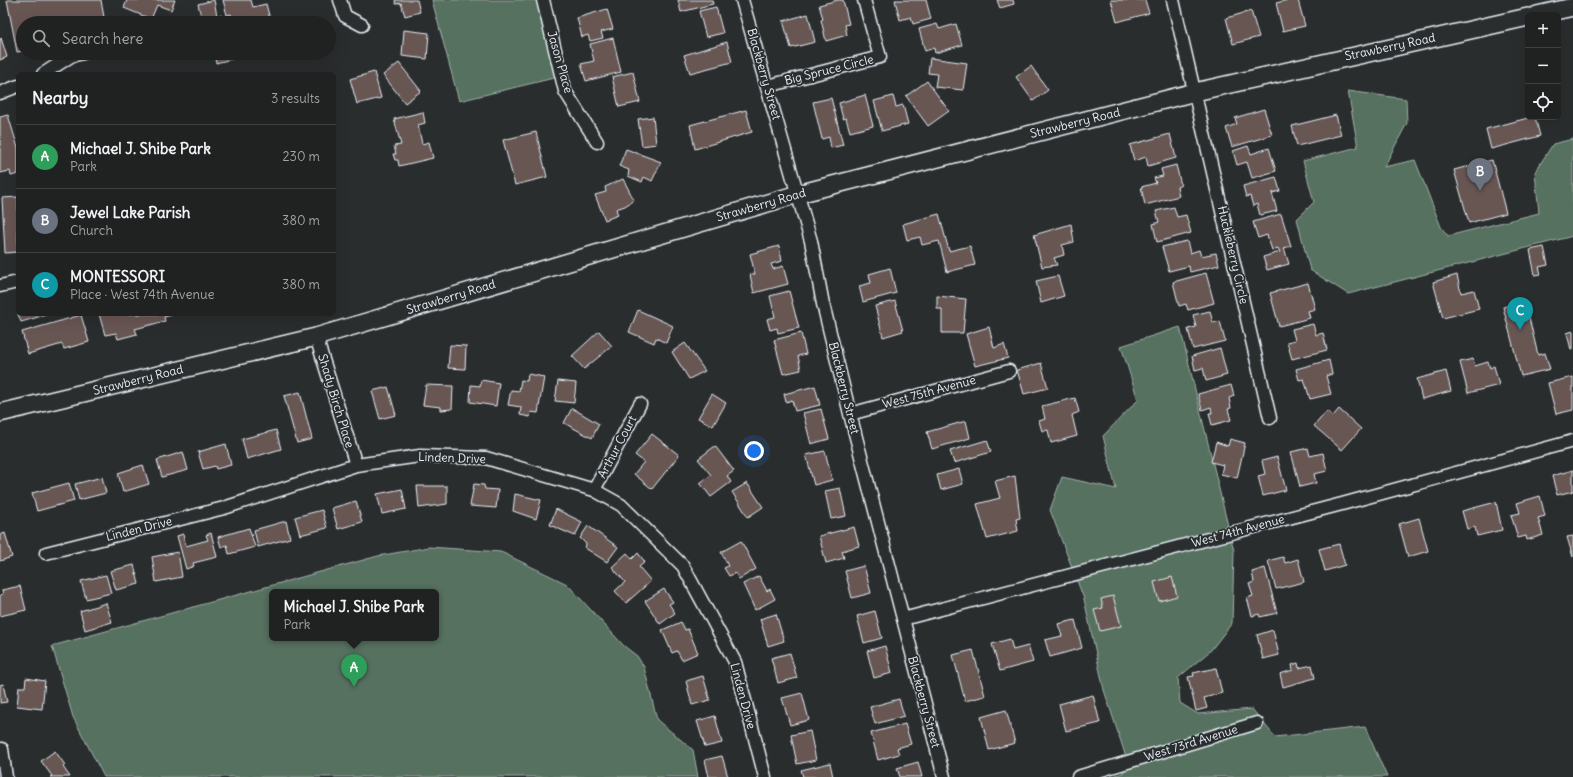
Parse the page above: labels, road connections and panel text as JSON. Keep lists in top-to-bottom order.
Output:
{
  "streets": {
    "street": [
      "Strawberry Road",
      "Jason Place",
      "Big Spruce Circle",
      "Blackberry Street",
      "Huckleberry Circle",
      "West 75th Avenue",
      "Shady Birch Place",
      "Arthur Court",
      "Linden Drive",
      "West 74th Avenue",
      "West 73rd Avenue"
    ]
  },
  "crossings": [
    ["Strawberry Road", "Blackberry Street"],
    ["Strawberry Road", "Huckleberry Circle"],
    ["Strawberry Road", "Shady Birch Place"],
    ["Big Spruce Circle", "Blackberry Street"],
    ["Blackberry Street", "West 75th Avenue"],
    ["Blackberry Street", "West 74th Avenue"],
    ["Shady Birch Place", "Linden Drive"],
    ["Arthur Court", "Linden Drive"]
  ],
  "page": {
    "map_buttons": ["+", "−"],
    "search": "Search here",
    "heading": ["Nearby", "3 results"],
    "list": [
      {
        "mark": "A",
        "name": "Michael J. Shibe Park",
        "note": "Park",
        "value": "230 m"
      },
      {
        "mark": "B",
        "name": "Jewel Lake Parish",
        "note": "Church",
        "value": "380 m"
      },
      {
        "mark": "C",
        "name": "MONTESSORI",
        "note": "Place · West 74th Avenue",
        "value": "380 m"
      }
    ],
    "pins": ["B", "C", "A"],
    "popup": ["Michael J. Shibe Park", "Park"]
  }
}
